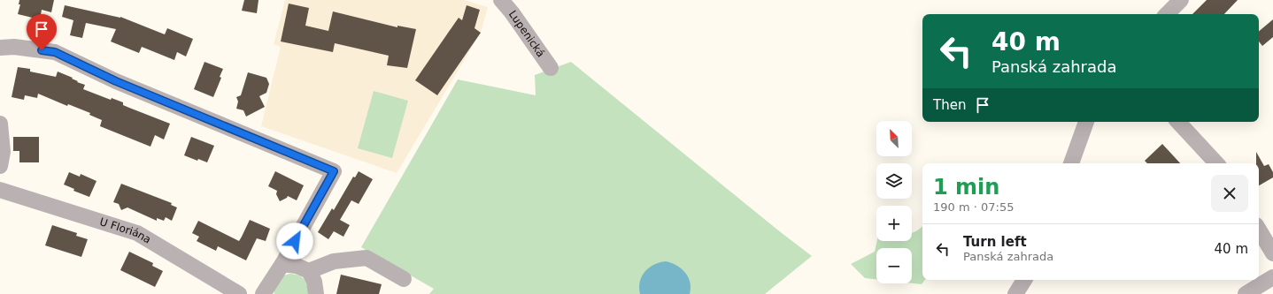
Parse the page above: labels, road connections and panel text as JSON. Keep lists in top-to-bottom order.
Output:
{
  "streets": {
    "street": ["Lupenická", "U Floriána"]
  },
  "north": "top left",
  "page": {
    "turn": ["40 m", "Panská zahrada"],
    "then": "Then",
    "map_buttons": ["+", "−"],
    "heading": ["1 min", "190 m · 07:55"],
    "list": [
      {
        "name": "Turn left",
        "note": "Panská zahrada",
        "value": "40 m"
      }
    ]
  }
}
